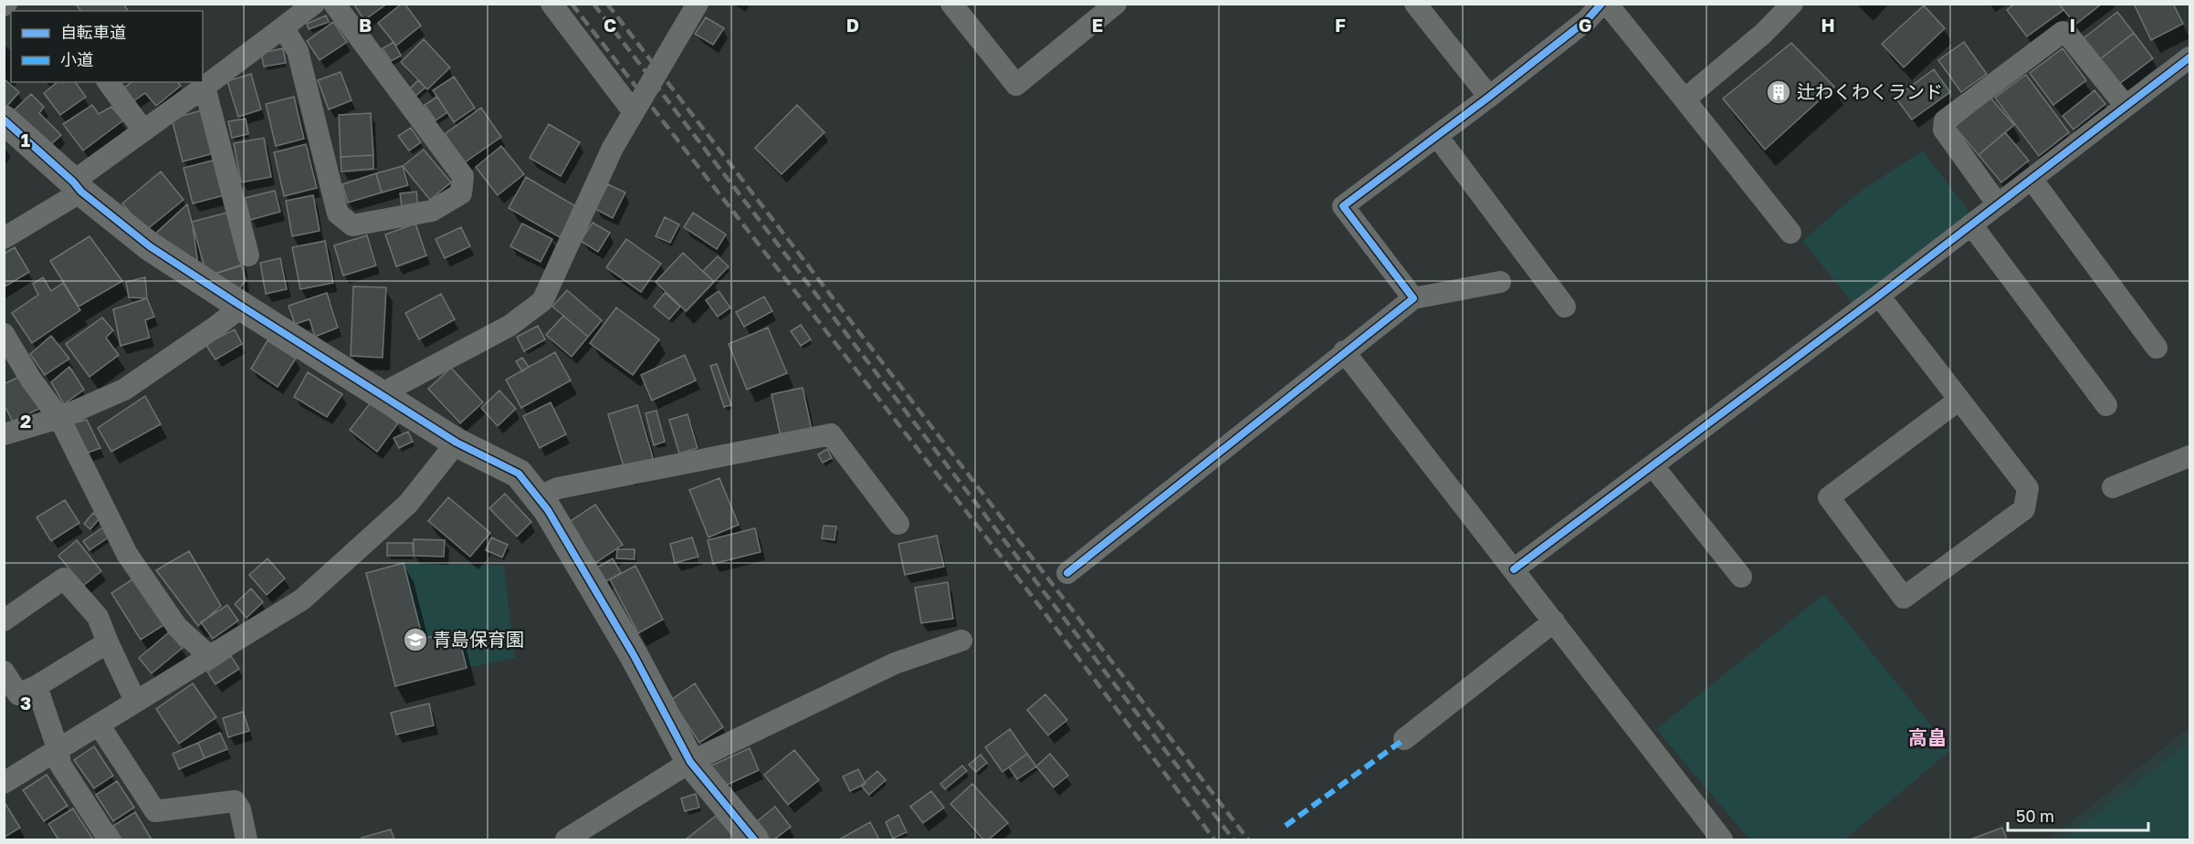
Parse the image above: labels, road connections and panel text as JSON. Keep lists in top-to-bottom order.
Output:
{
  "districts": ["高畠"],
  "places": {
    "building": ["辻わくわくランド"],
    "school or university": ["青島保育園"]
  },
  "legend": ["自転車道", "小道"],
  "scale_bar": "50 m",
  "grid": {
    "columns": [
      "B",
      "C",
      "D",
      "E",
      "F",
      "G",
      "H",
      "I"
    ],
    "rows": ["1", "2", "3"]
  }
}
